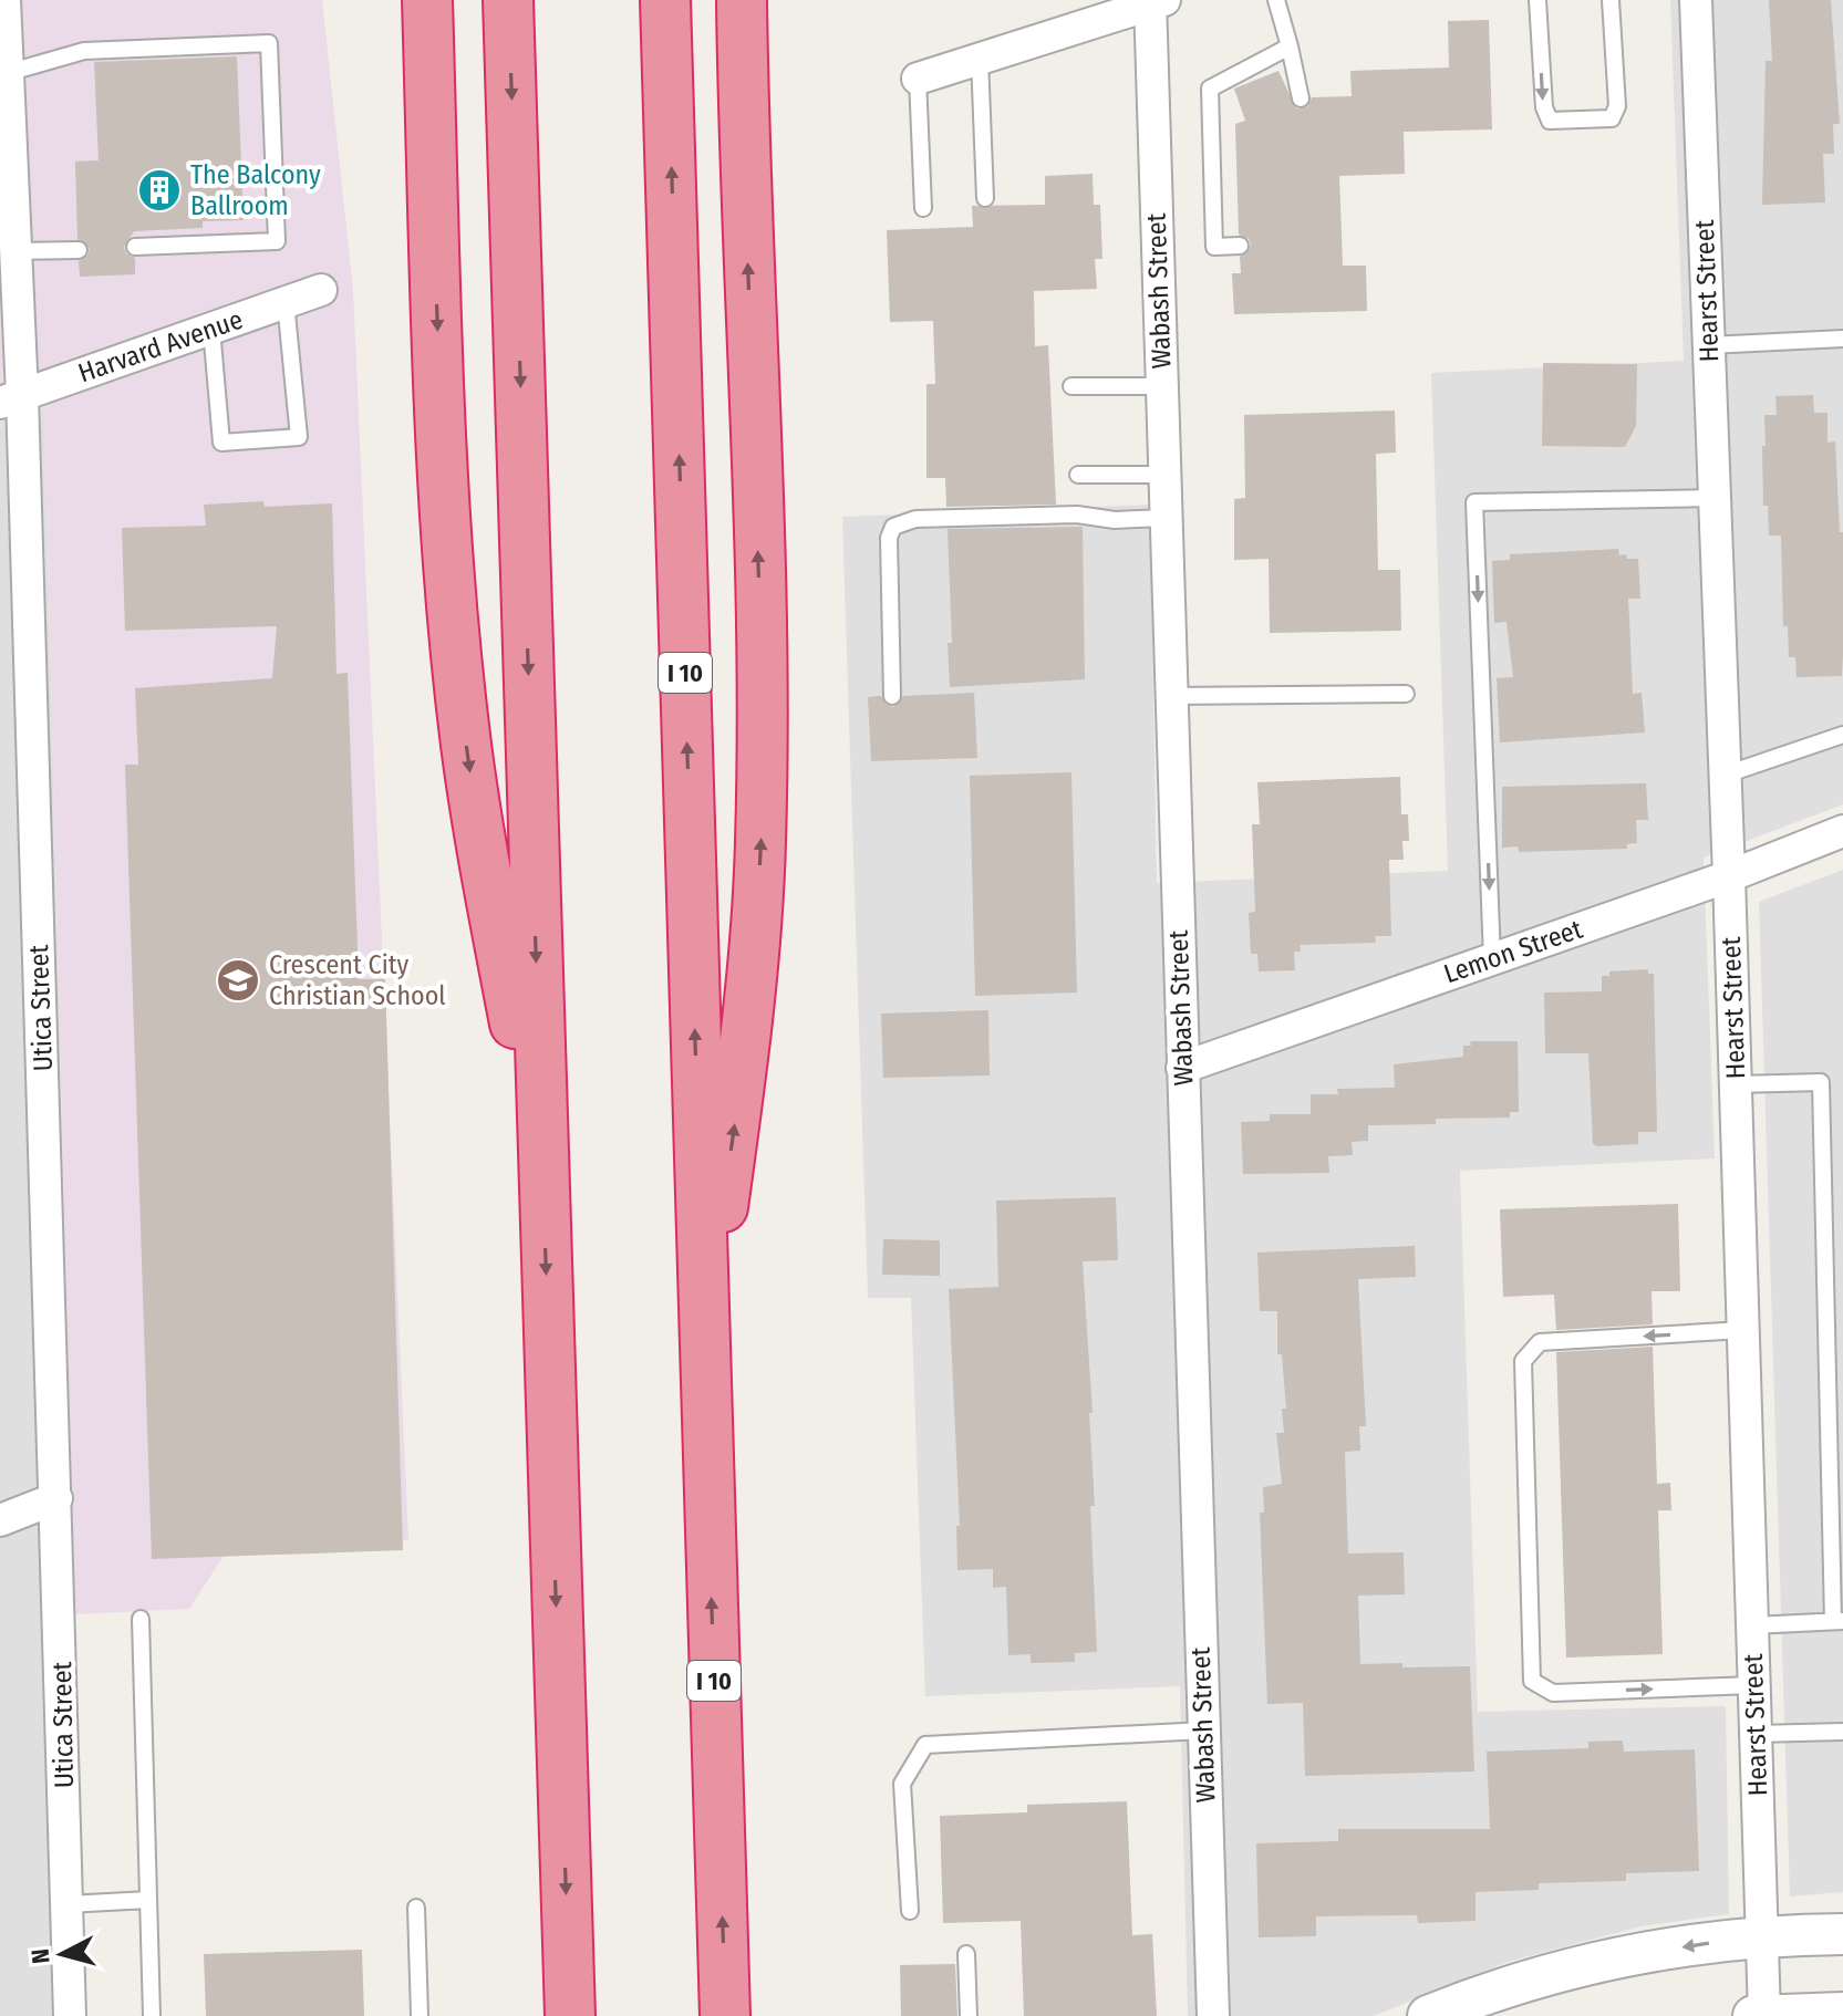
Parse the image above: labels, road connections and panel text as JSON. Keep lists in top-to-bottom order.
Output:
{
  "streets": {
    "highway": ["I 10"],
    "street": [
      "Wabash Street",
      "Hearst Street",
      "Harvard Avenue",
      "Lemon Street",
      "Utica Street"
    ]
  },
  "crossings": [
    ["Wabash Street", "Lemon Street"],
    ["Hearst Street", "Lemon Street"],
    ["Harvard Avenue", "Utica Street"]
  ],
  "places": {
    "building": ["The Balcony Ballroom"],
    "school or university": ["Crescent City Christian School"]
  },
  "north": "left"
}
